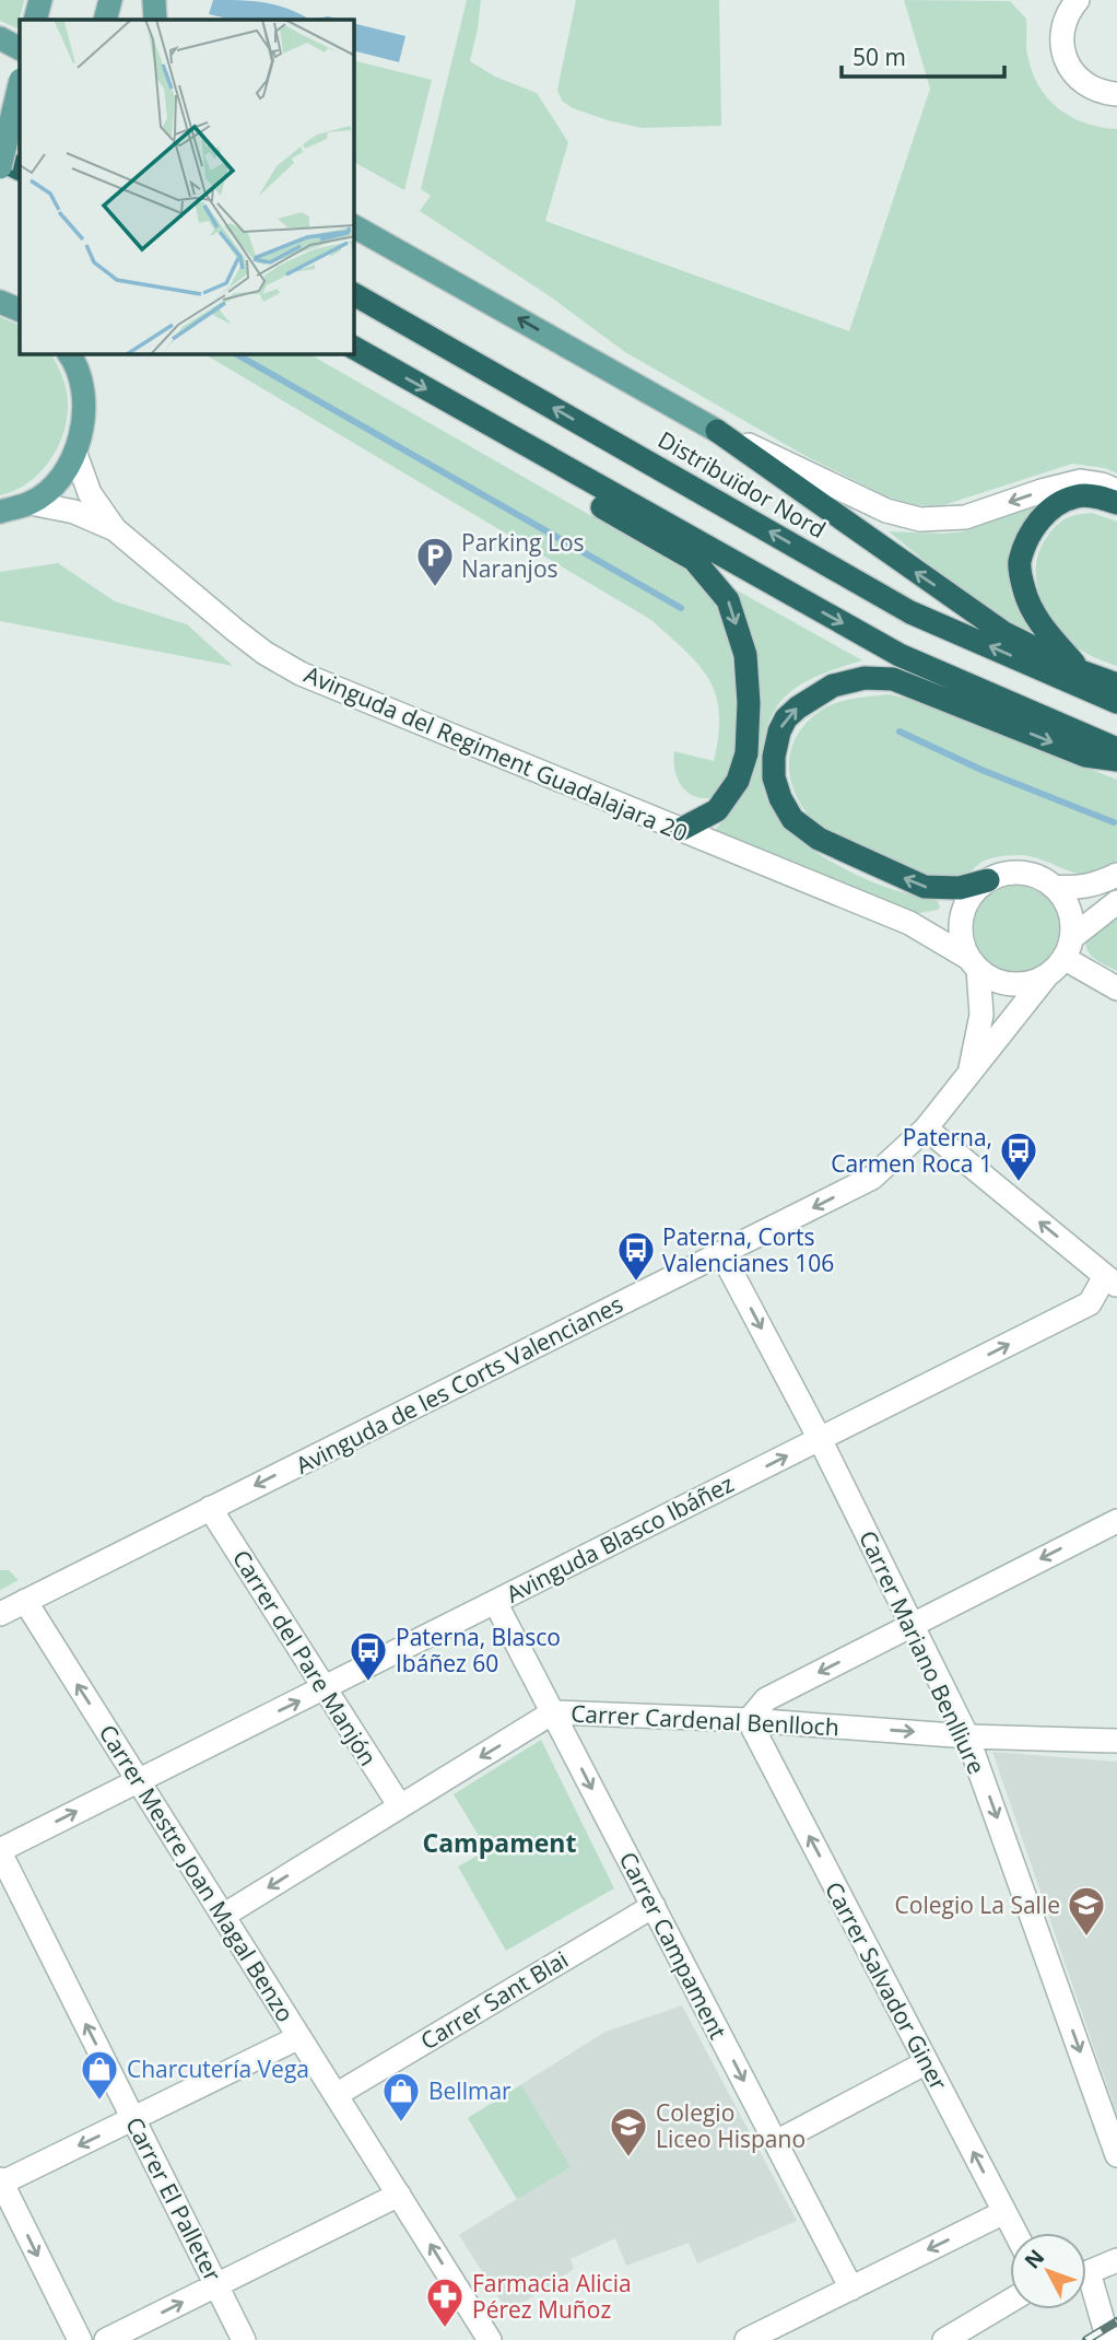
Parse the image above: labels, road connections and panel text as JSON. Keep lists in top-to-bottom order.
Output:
{
  "streets": {
    "highway": ["Distribuïdor Nord"],
    "street": [
      "Avinguda del Regiment Guadalajara 20",
      "Avinguda de les Corts Valencianes",
      "Avinguda Blasco Ibáñez",
      "Carrer Mariano Benlliure",
      "Carrer del Pare Manjón",
      "Carrer Cardenal Benlloch",
      "Carrer Mestre Joan Magal Benzo",
      "Carrer Campament",
      "Carrer Salvador Giner",
      "Carrer Sant Blai",
      "Carrer El Palleter"
    ]
  },
  "crossings": [
    ["Avinguda del Regiment Guadalajara 20", "Avinguda de les Corts Valencianes"],
    ["Avinguda de les Corts Valencianes", "Carrer Mariano Benlliure"],
    ["Avinguda de les Corts Valencianes", "Carrer del Pare Manjón"],
    ["Avinguda de les Corts Valencianes", "Carrer Mestre Joan Magal Benzo"],
    ["Avinguda Blasco Ibáñez", "Carrer Mariano Benlliure"],
    ["Avinguda Blasco Ibáñez", "Carrer del Pare Manjón"],
    ["Avinguda Blasco Ibáñez", "Carrer Mestre Joan Magal Benzo"],
    ["Avinguda Blasco Ibáñez", "Carrer Campament"],
    ["Avinguda Blasco Ibáñez", "Carrer El Palleter"],
    ["Carrer Mariano Benlliure", "Carrer Cardenal Benlloch"],
    ["Carrer del Pare Manjón", "Carrer Cardenal Benlloch"],
    ["Carrer Cardenal Benlloch", "Carrer Mestre Joan Magal Benzo"],
    ["Carrer Cardenal Benlloch", "Carrer Campament"],
    ["Carrer Cardenal Benlloch", "Carrer Salvador Giner"],
    ["Carrer Mestre Joan Magal Benzo", "Carrer Sant Blai"],
    ["Carrer Campament", "Carrer Sant Blai"]
  ],
  "one_way": [
    "Avinguda de les Corts Valencianes",
    "Avinguda Blasco Ibáñez",
    "Carrer Mariano Benlliure",
    "Carrer Mestre Joan Magal Benzo",
    "Carrer Campament",
    "Carrer Salvador Giner",
    "Carrer El Palleter"
  ],
  "districts": ["Campament"],
  "places": {
    "parking": ["Parking Los Naranjos"],
    "bus stop": ["Paterna, Carmen Roca 1", "Paterna, Corts Valencianes 106", "Paterna, Blasco Ibáñez 60"],
    "school or university": ["Colegio La Salle", "Colegio Liceo Hispano"],
    "shop": ["Charcutería Vega", "Bellmar"],
    "pharmacy": ["Farmacia Alicia Pérez Muñoz"]
  },
  "scale_bar": "50 m",
  "north": "top left"
}
